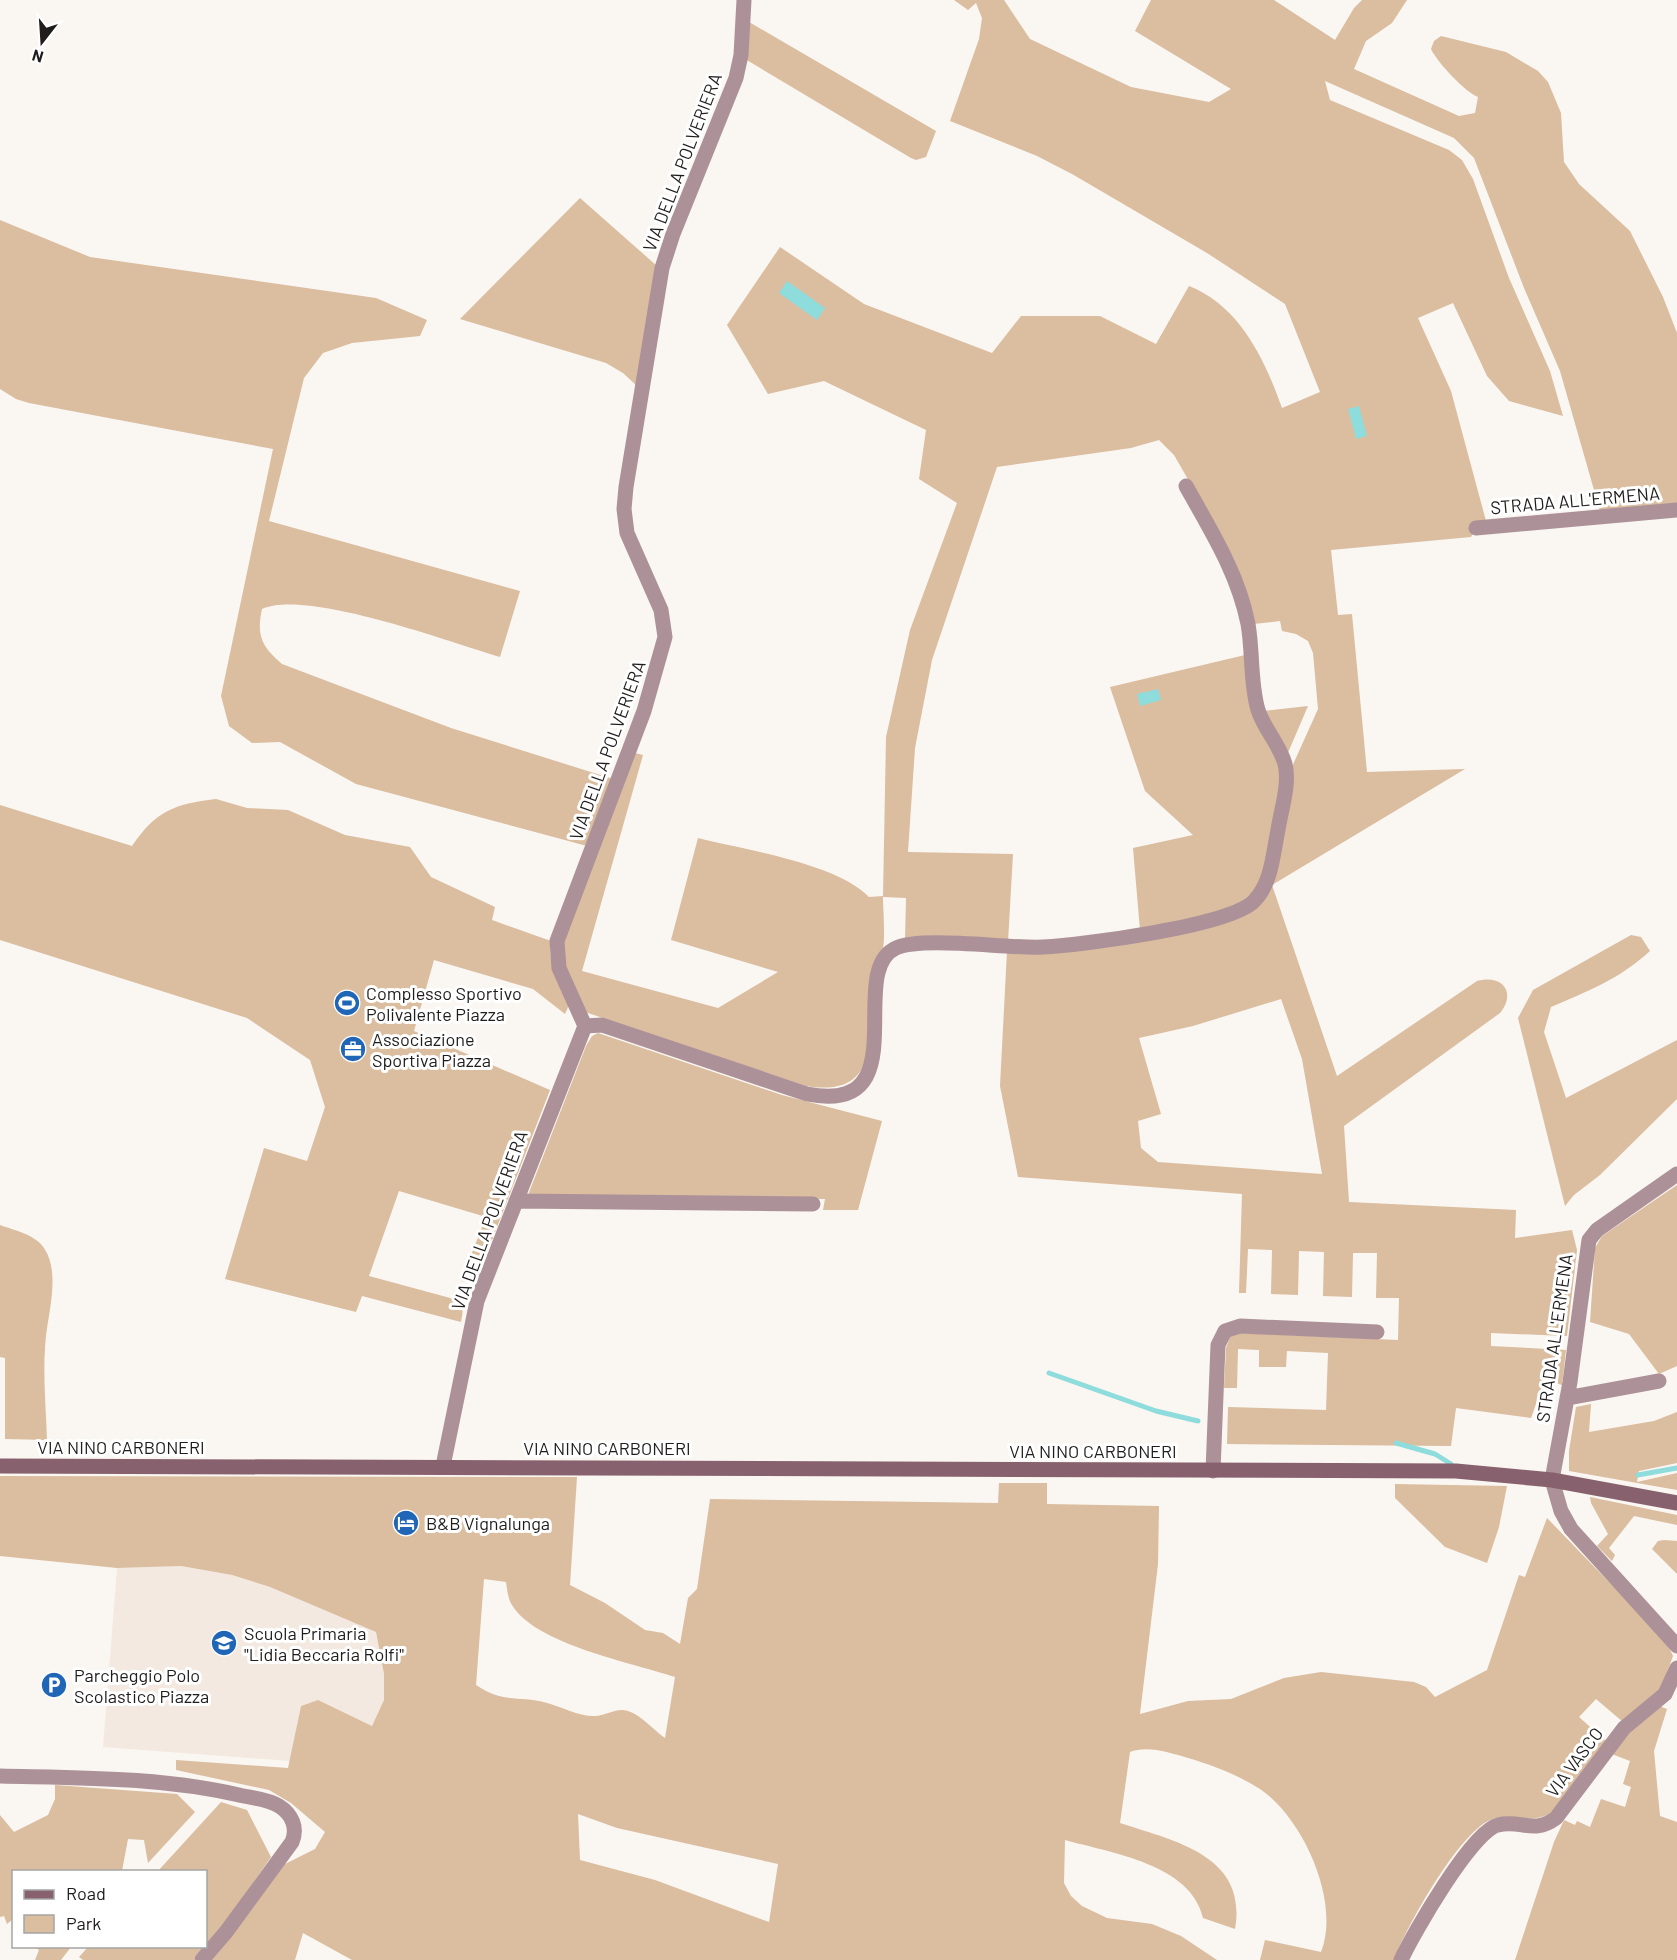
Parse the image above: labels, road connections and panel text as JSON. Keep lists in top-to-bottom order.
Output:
{
  "streets": {
    "main road": ["VIA NINO CARBONERI"],
    "street": ["VIA DELLA POLVERIERA", "STRADA ALL'ERMENA", "VIA VASCO"]
  },
  "crossings": [
    ["VIA DELLA POLVERIERA", "VIA NINO CARBONERI"],
    ["STRADA ALL'ERMENA", "VIA NINO CARBONERI"]
  ],
  "places": {
    "sports": ["Complesso Sportivo Polivalente Piazza"],
    "office": ["Associazione Sportiva Piazza"],
    "hotel": ["B&B Vignalunga"],
    "school or university": ["Scuola Primaria \"Lidia Beccaria Rolfi\""],
    "parking": ["Parcheggio Polo Scolastico Piazza"]
  },
  "legend": ["Road", "Park"],
  "north": "bottom"
}
